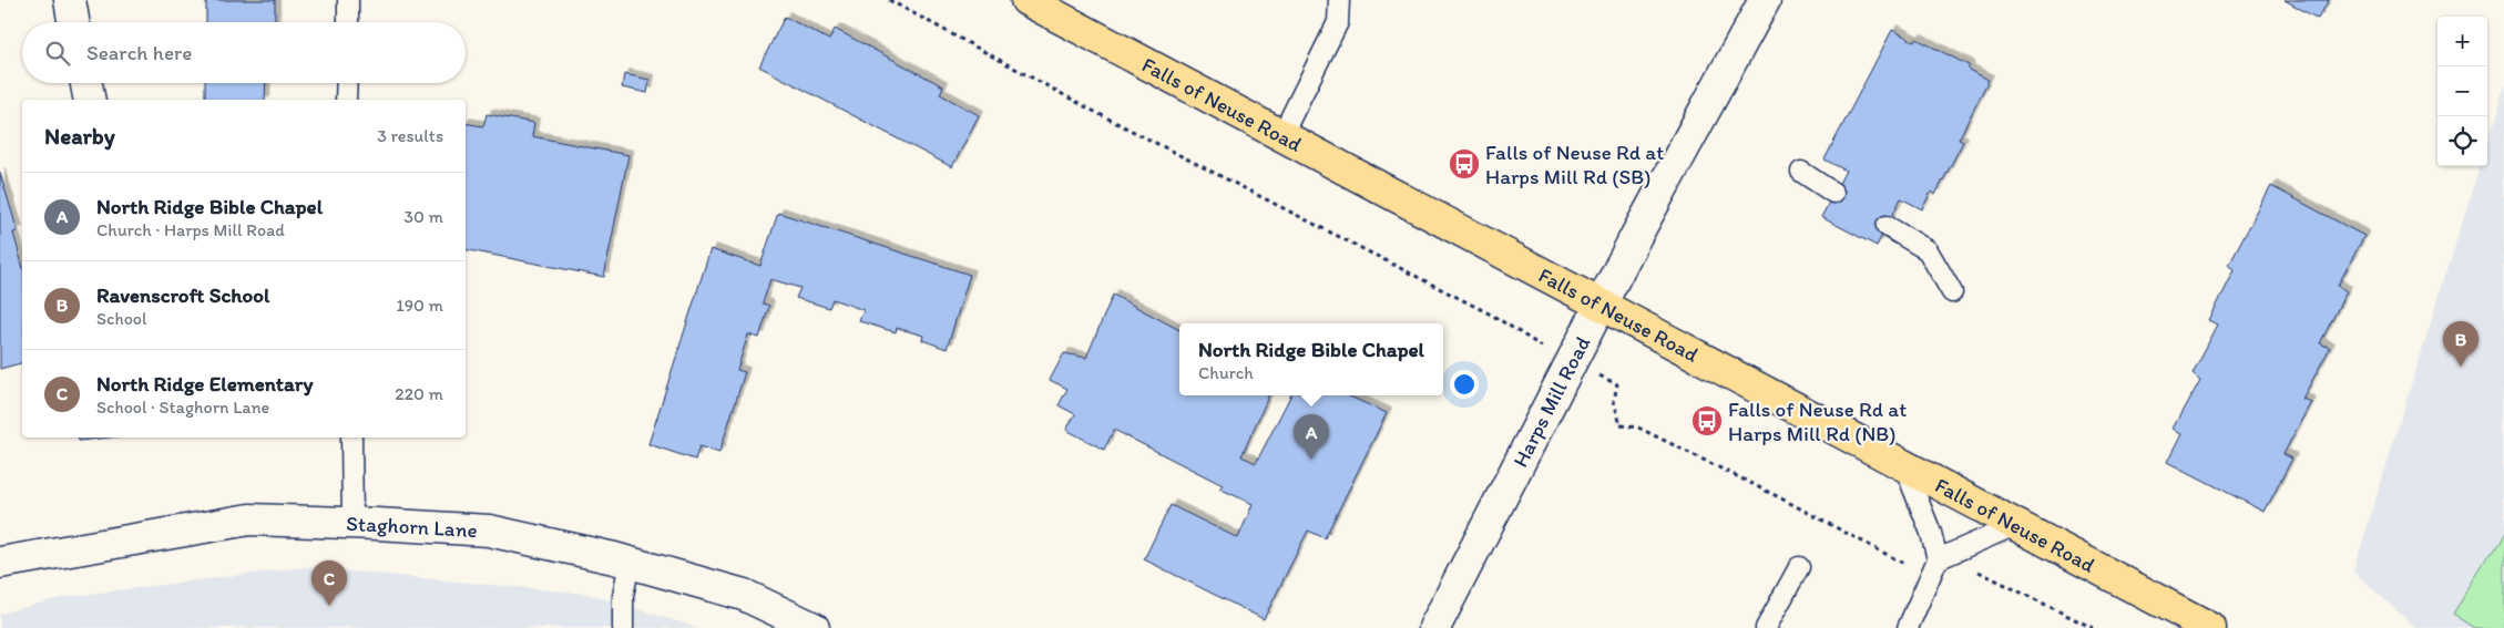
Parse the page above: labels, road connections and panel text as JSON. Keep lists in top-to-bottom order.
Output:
{
  "streets": {
    "main road": ["Falls of Neuse Road"],
    "street": ["Harps Mill Road", "Staghorn Lane"]
  },
  "crossings": [
    ["Falls of Neuse Road", "Harps Mill Road"]
  ],
  "places": {
    "bus stop": ["Falls of Neuse Rd at Harps Mill Rd (SB)", "Falls of Neuse Rd at Harps Mill Rd (NB)"]
  },
  "page": {
    "map_buttons": ["+", "−"],
    "search": "Search here",
    "heading": ["Nearby", "3 results"],
    "list": [
      {
        "mark": "A",
        "name": "North Ridge Bible Chapel",
        "note": "Church · Harps Mill Road",
        "value": "30 m"
      },
      {
        "mark": "B",
        "name": "Ravenscroft School",
        "note": "School",
        "value": "190 m"
      },
      {
        "mark": "C",
        "name": "North Ridge Elementary",
        "note": "School · Staghorn Lane",
        "value": "220 m"
      }
    ],
    "pins": ["B", "A", "C"],
    "popup": ["North Ridge Bible Chapel", "Church"]
  }
}
